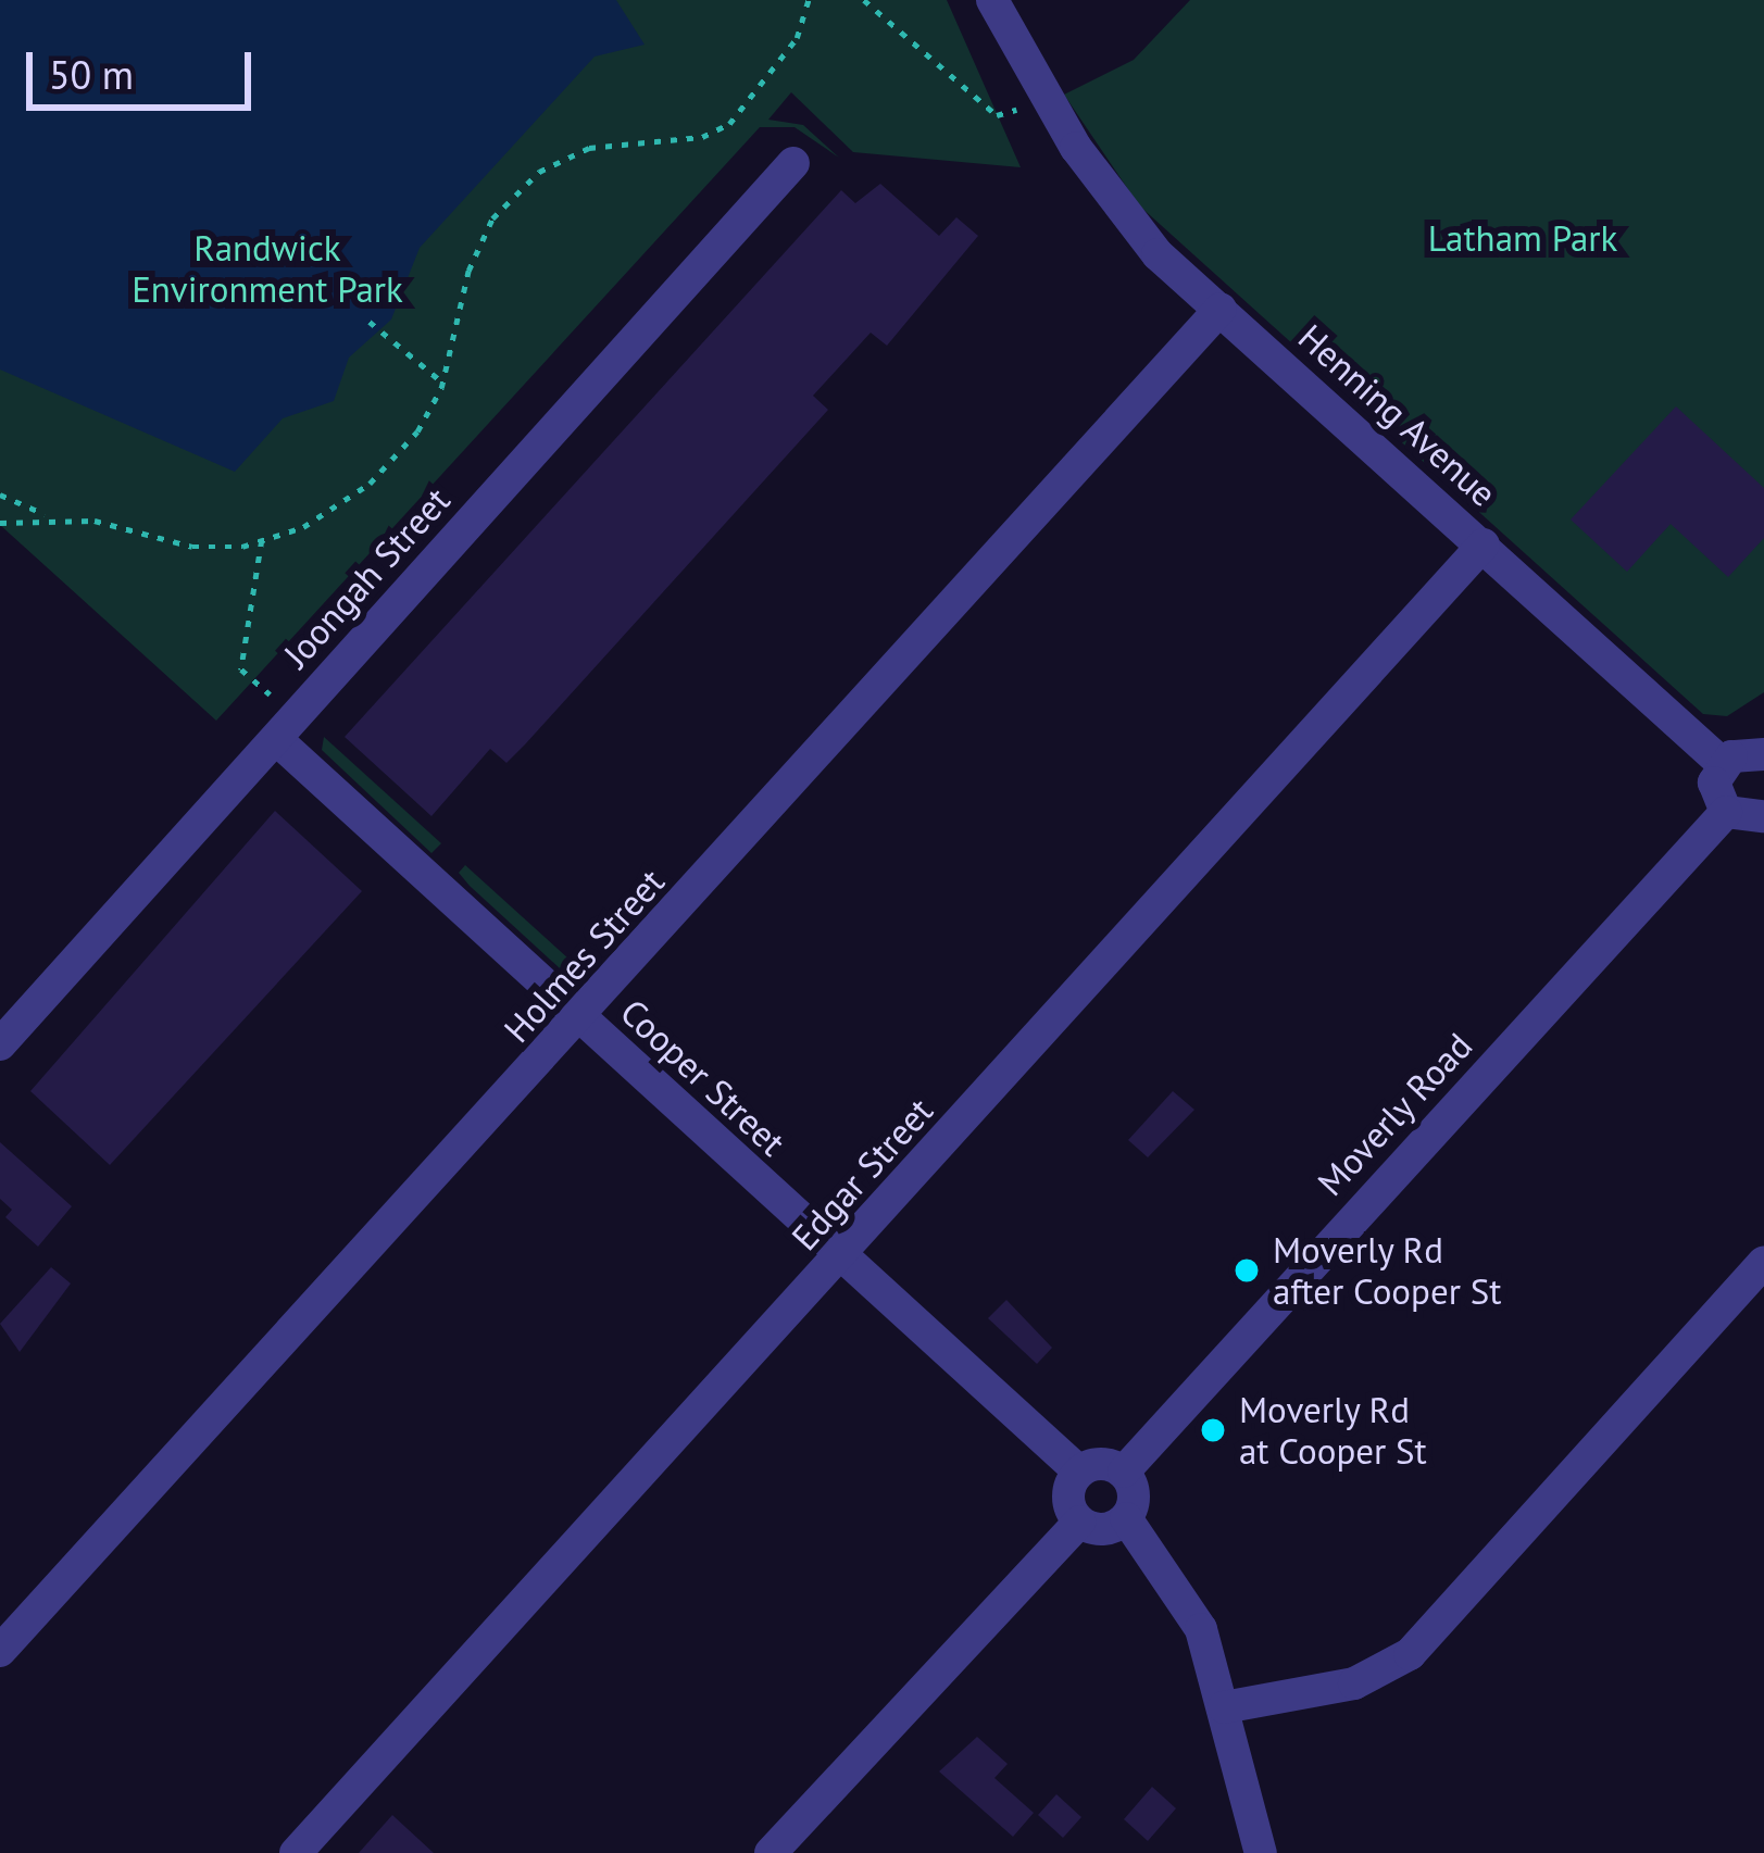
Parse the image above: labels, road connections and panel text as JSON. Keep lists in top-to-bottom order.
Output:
{
  "streets": {
    "street": [
      "Henning Avenue",
      "Joongah Street",
      "Holmes Street",
      "Cooper Street",
      "Moverly Road",
      "Edgar Street"
    ]
  },
  "crossings": [
    ["Henning Avenue", "Holmes Street"],
    ["Henning Avenue", "Edgar Street"],
    ["Joongah Street", "Cooper Street"],
    ["Holmes Street", "Cooper Street"],
    ["Cooper Street", "Moverly Road"],
    ["Cooper Street", "Edgar Street"]
  ],
  "parks": ["Latham Park", "Randwick Environment Park"],
  "places": ["Moverly Rd after Cooper St", "Moverly Rd at Cooper St"],
  "scale_bar": "50 m"
}
